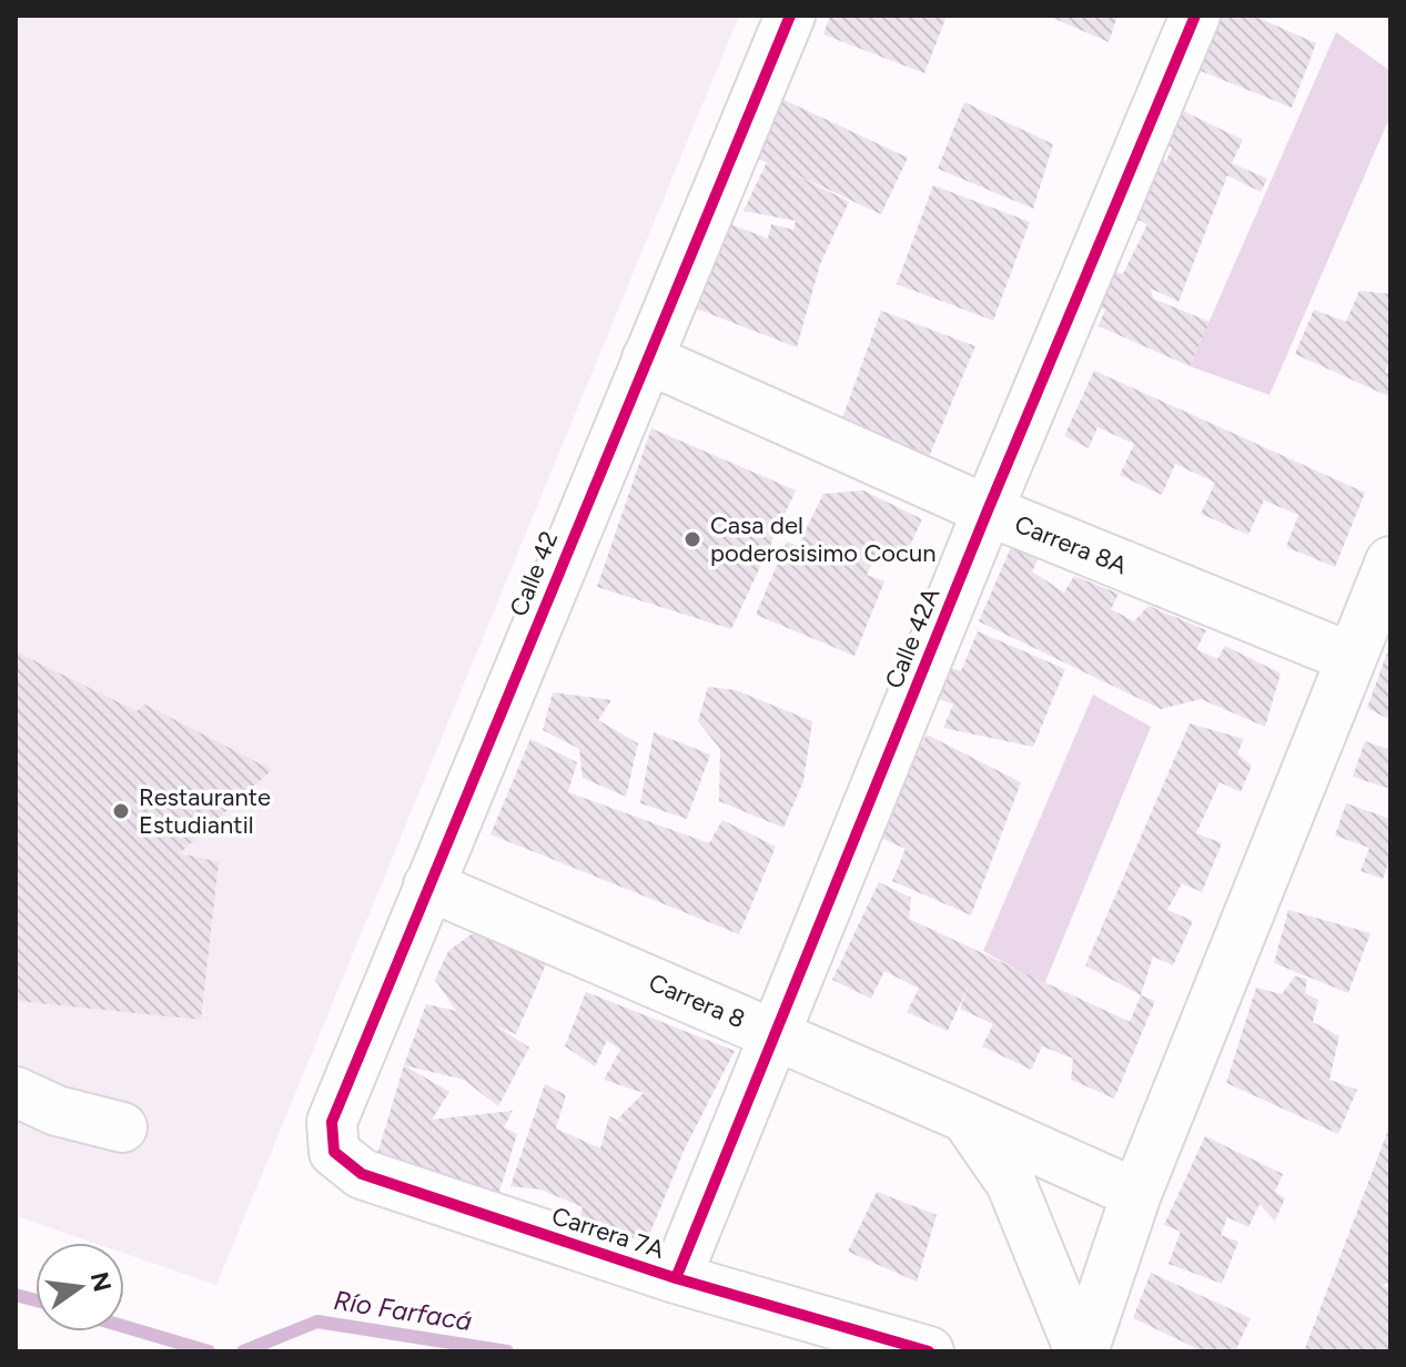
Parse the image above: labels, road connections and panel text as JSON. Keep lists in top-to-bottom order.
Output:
{
  "streets": {
    "street": [
      "Carrera 8A",
      "Calle 42",
      "Calle 42A",
      "Carrera 8",
      "Carrera 7A"
    ]
  },
  "crossings": [
    ["Carrera 8A", "Calle 42"],
    ["Carrera 8A", "Calle 42A"],
    ["Calle 42", "Carrera 8"],
    ["Calle 42", "Carrera 7A"],
    ["Calle 42A", "Carrera 8"],
    ["Calle 42A", "Carrera 7A"]
  ],
  "water": ["Río Farfacá"],
  "places": ["Casa del poderosisimo Cocun", "Restaurante Estudiantil"],
  "north": "right"
}
